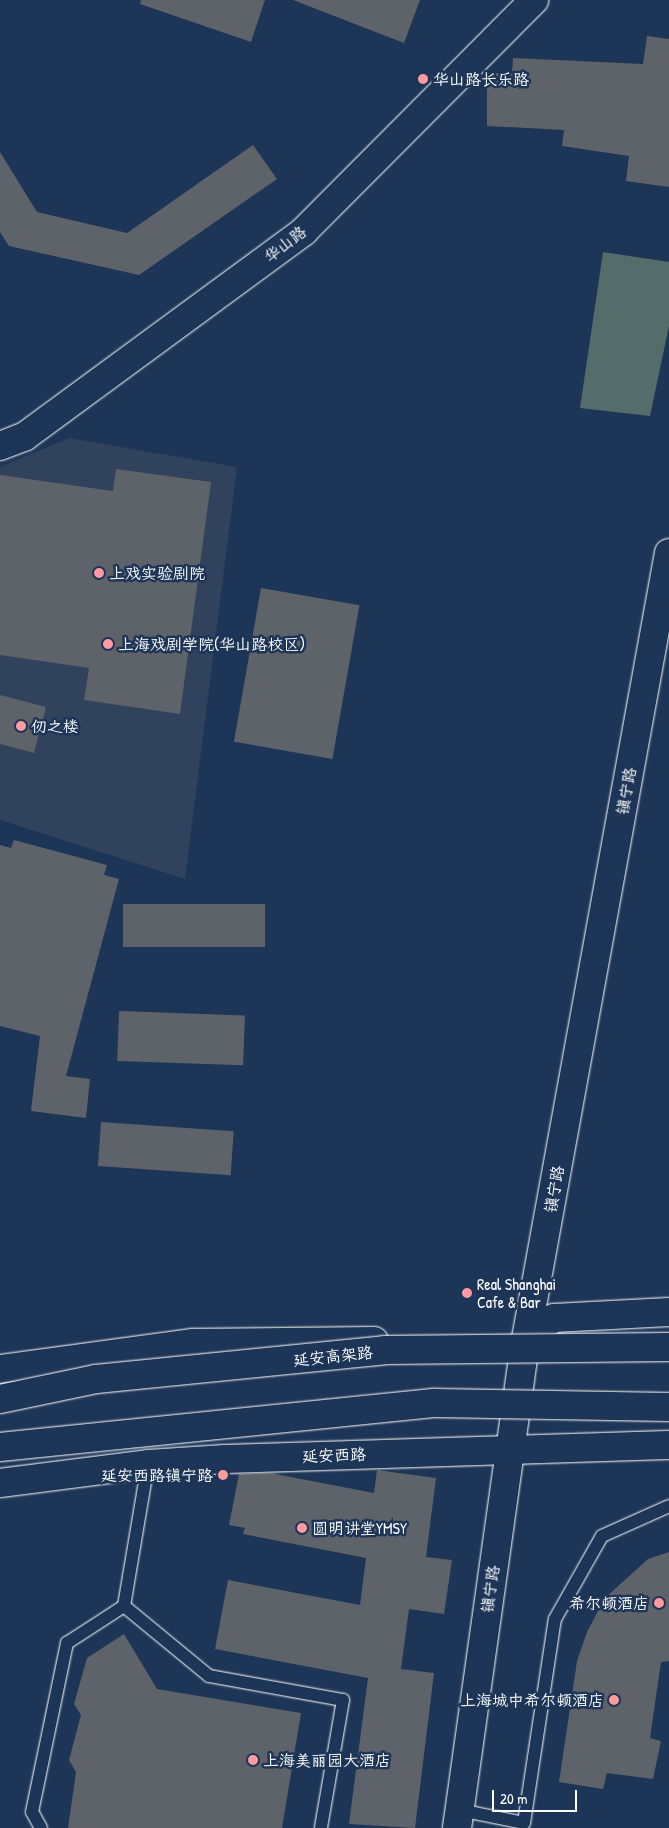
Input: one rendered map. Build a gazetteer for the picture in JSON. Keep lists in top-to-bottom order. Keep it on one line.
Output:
{"streets":{"main road":["华山路","镇宁路","延安高架路","延安西路"]},"crossings":[["镇宁路","延安西路"]],"places":["华山路长乐路","上戏实验剧院","上海戏剧学院(华山路校区)","仞之楼","Real Shanghai Cafe & Bar","延安西路镇宁路","圆明讲堂YMSY","希尔顿酒店","上海城中希尔顿酒店","上海美丽园大酒店"],"scale_bar":"20 m"}
